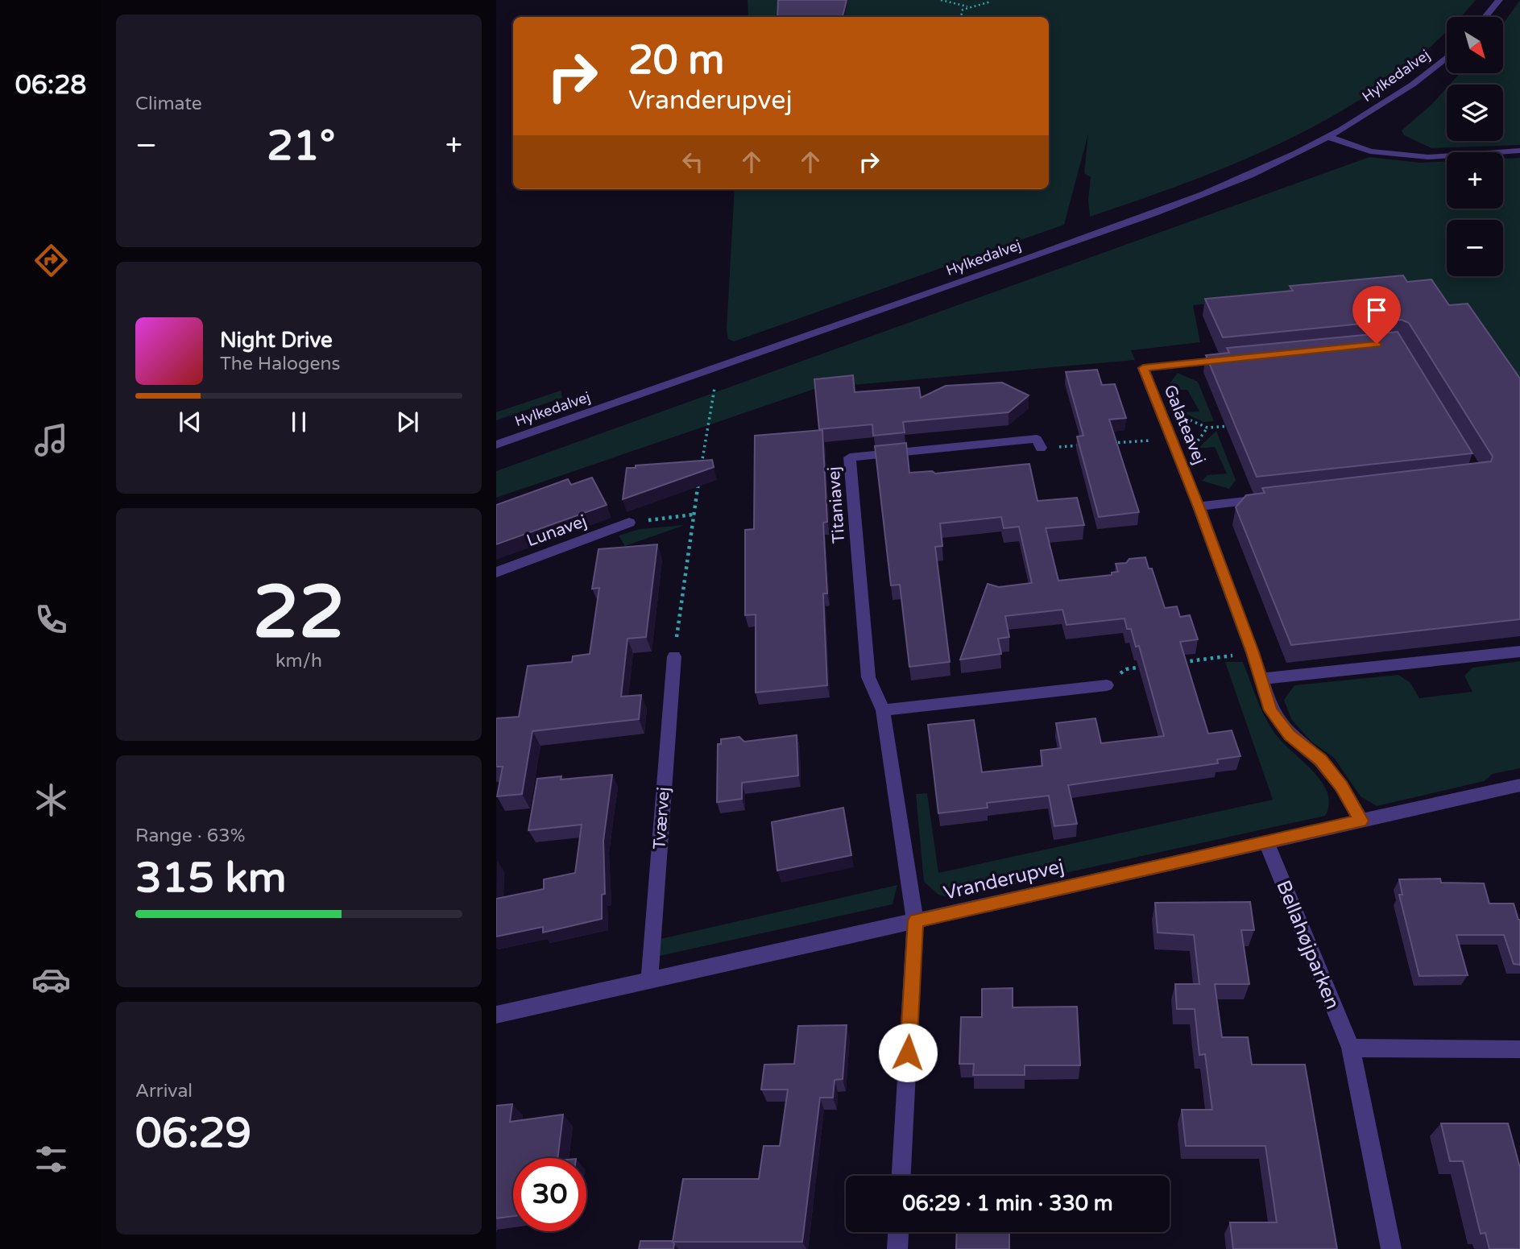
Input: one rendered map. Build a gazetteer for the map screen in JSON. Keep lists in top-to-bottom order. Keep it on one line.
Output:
{"streets":{"street":["Hylkedalvej","Galateavej","Titaniavej","Lunavej","Tværvej","Vranderupvej","Bellahøjparken"]},"crossings":[["Galateavej","Vranderupvej"],["Titaniavej","Vranderupvej"],["Tværvej","Vranderupvej"],["Vranderupvej","Bellahøjparken"]],"north":"bottom right","page":{"tabs":"06:28","tile":["Climate",["22","km/h"],["Range · 63%","315 km"],["Arrival","06:29"]],"map_buttons":["+","−"],"turn":["20 m","Vranderupvej"],"heat":["−","21°","+"],"song":["Night Drive","The Halogens"],"limit":"30","trip":"06:29 · 1 min · 330 m"}}
